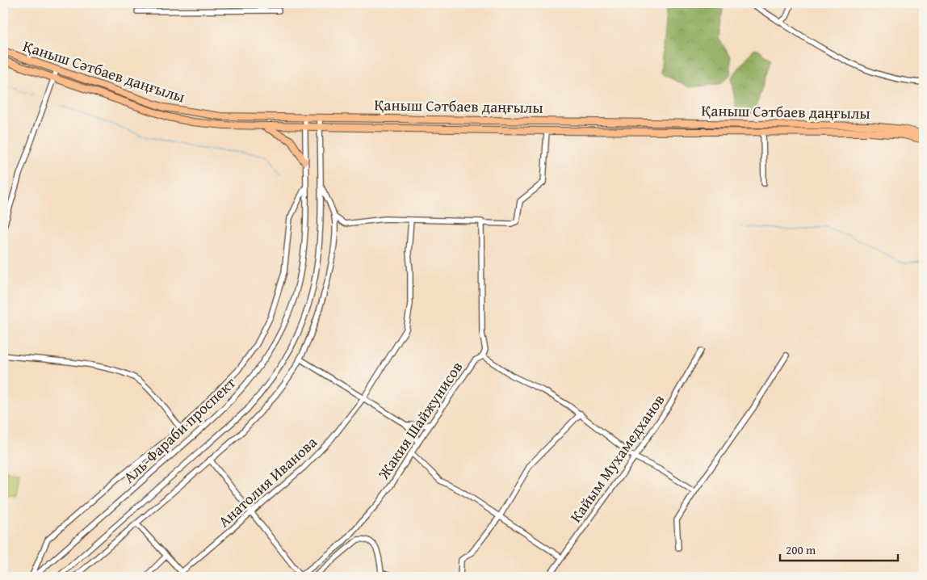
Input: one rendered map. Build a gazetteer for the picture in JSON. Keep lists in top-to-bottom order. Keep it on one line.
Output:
{"streets":{"main road":["Қаныш Сәтбаев даңғылы"],"street":["Жакия Шайжунисов","Аль-Фараби проспект","Кайым Мухамедханов","Анатолия Иванова"]},"crossings":[["Қаныш Сәтбаев даңғылы","Аль-Фараби проспект"]],"scale_bar":"200 m"}
